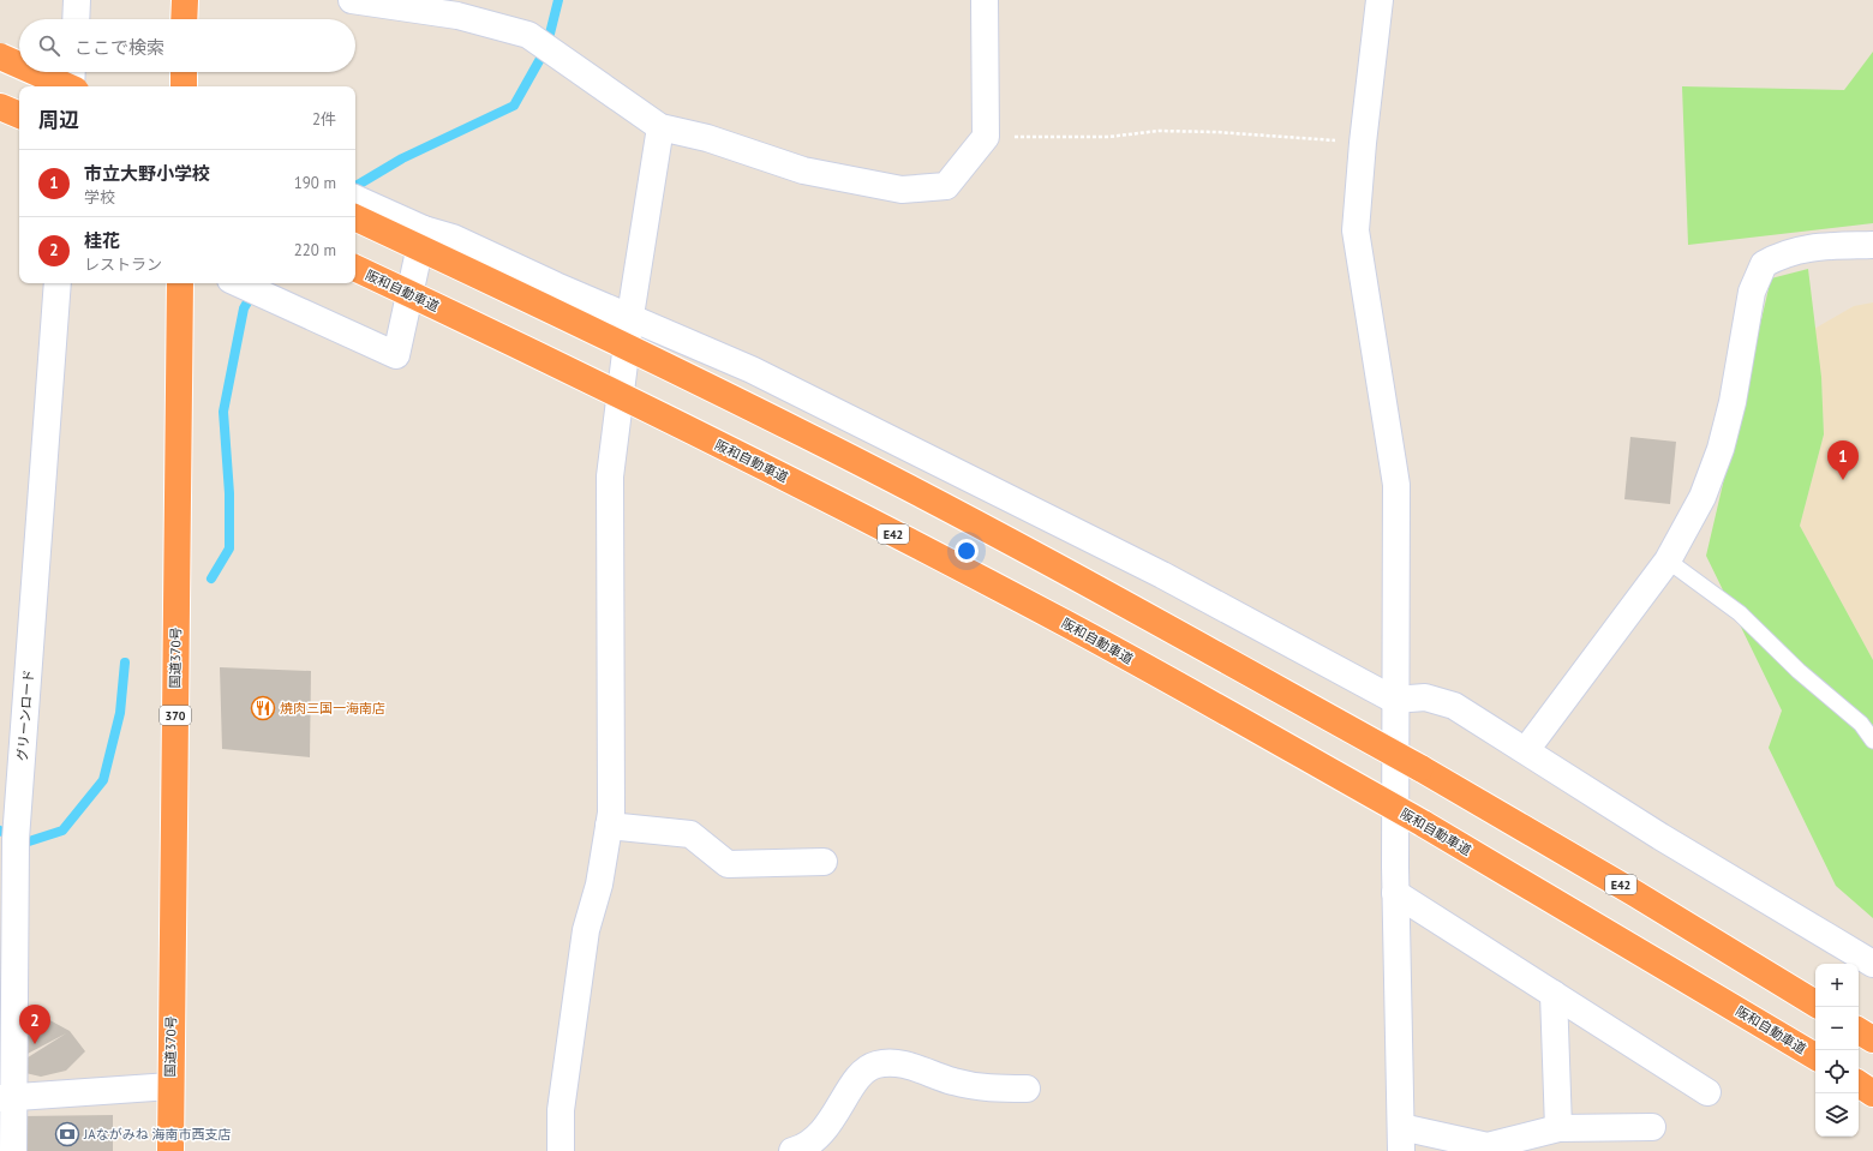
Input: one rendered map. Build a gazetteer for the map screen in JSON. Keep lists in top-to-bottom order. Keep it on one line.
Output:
{"streets":{"highway":["阪和自動車道","E42","国道370号","370"],"street":["グリーンロード"]},"places":{"restaurant":["焼肉三国一海南店"],"bank":["JAながみね 海南市西支店"]},"page":{"search":"ここで検索","heading":["周辺","2件"],"list":[{"mark":"1","name":"市立大野小学校","note":"学校","value":"190 m"},{"mark":"2","name":"桂花","note":"レストラン","value":"220 m"}],"pins":["1","2"],"map_buttons":["+","−"]}}
